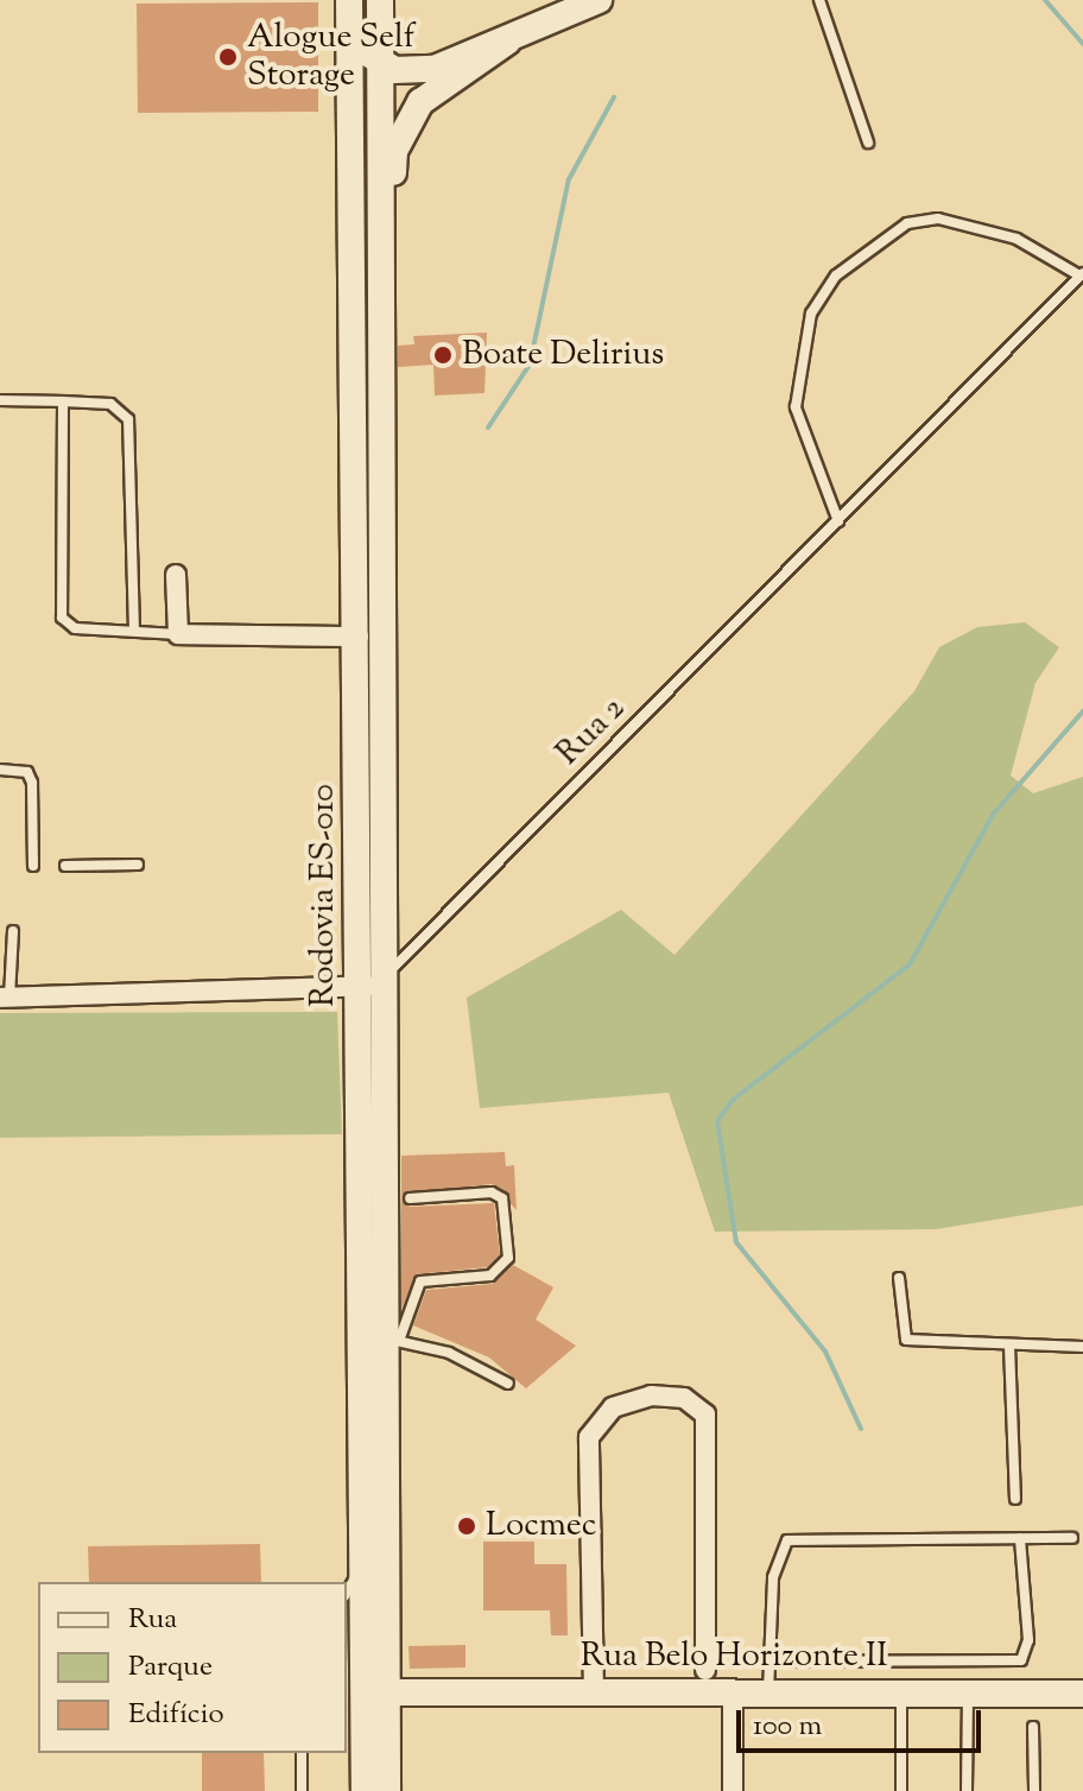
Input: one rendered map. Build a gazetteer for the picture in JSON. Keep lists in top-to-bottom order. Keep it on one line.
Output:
{"streets":{"main road":["Rodovia ES-010","Rua Belo Horizonte II"],"lane":["Rua 2"]},"crossings":[["Rua 2","Rodovia ES-010"],["Rodovia ES-010","Rua Belo Horizonte II"]],"places":["Alogue Self Storage","Boate Delirius","Locmec"],"legend":["Rua","Parque","Edifício"],"scale_bar":"100 m"}
